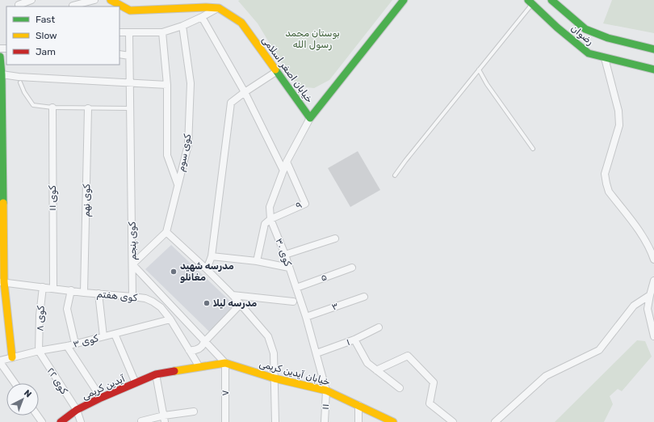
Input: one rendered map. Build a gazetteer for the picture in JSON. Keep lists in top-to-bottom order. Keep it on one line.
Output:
{"streets":{"street":["رضوان","خیابان اصغر اسلامی","کوی سوم","کوی ۱۱","کوی نهم","۹","کوی پنجم","کوی ۳۰","۵","کوی هفتم","۳","کوی ۸","کوی ۳","۱","خیابان آیدین کریمی","کوی ۲۲","آیدین کریمی","۷","۱۱"]},"crossings":[["خیابان اصغر اسلامی","کوی ۳۰"],["کوی ۱۱","کوی هفتم"],["کوی نهم","کوی هفتم"],["۹","کوی ۳۰"],["کوی پنجم","خیابان آیدین کریمی"],["کوی پنجم","آیدین کریمی"],["کوی پنجم","۷"],["کوی ۳۰","۵"],["کوی ۳۰","۳"],["کوی ۳۰","۱"],["کوی ۳۰","خیابان آیدین کریمی"],["کوی ۳۰","۱۱"],["کوی هفتم","کوی ۸"],["کوی هفتم","کوی ۳"],["کوی هفتم","آیدین کریمی"],["کوی ۸","کوی ۳"],["کوی ۸","کوی ۲۲"],["کوی ۳","کوی ۲۲"],["خیابان آیدین کریمی","آیدین کریمی"],["خیابان آیدین کریمی","۷"],["خیابان آیدین کریمی","۱۱"],["کوی ۲۲","آیدین کریمی"],["آیدین کریمی","۷"]],"parks":["بوستان محمد رسول الله"],"places":["مدرسه شهید مغانلو","مدرسه لیلا"],"legend":["Fast","Slow","Jam"],"north":"top right"}
